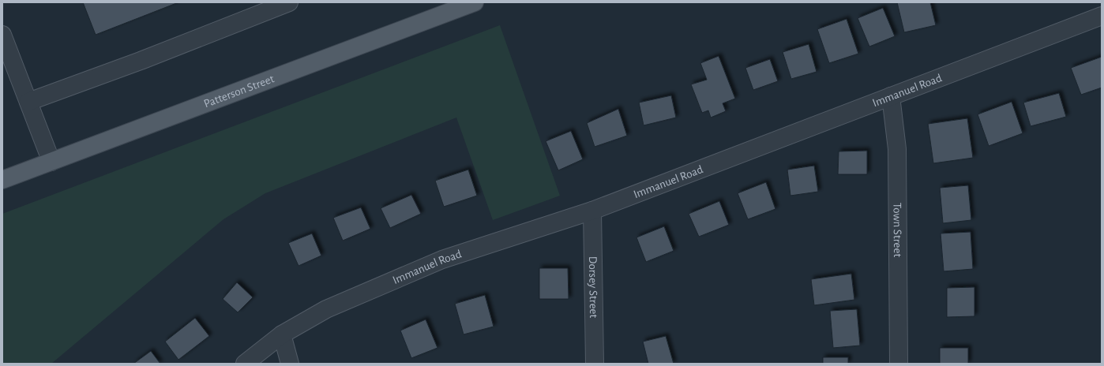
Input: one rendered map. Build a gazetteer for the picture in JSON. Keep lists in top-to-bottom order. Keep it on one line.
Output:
{"streets":{"main road":["Patterson Street"],"street":["Immanuel Road","Town Street","Dorsey Street"]},"crossings":[["Immanuel Road","Town Street"],["Immanuel Road","Dorsey Street"]]}
